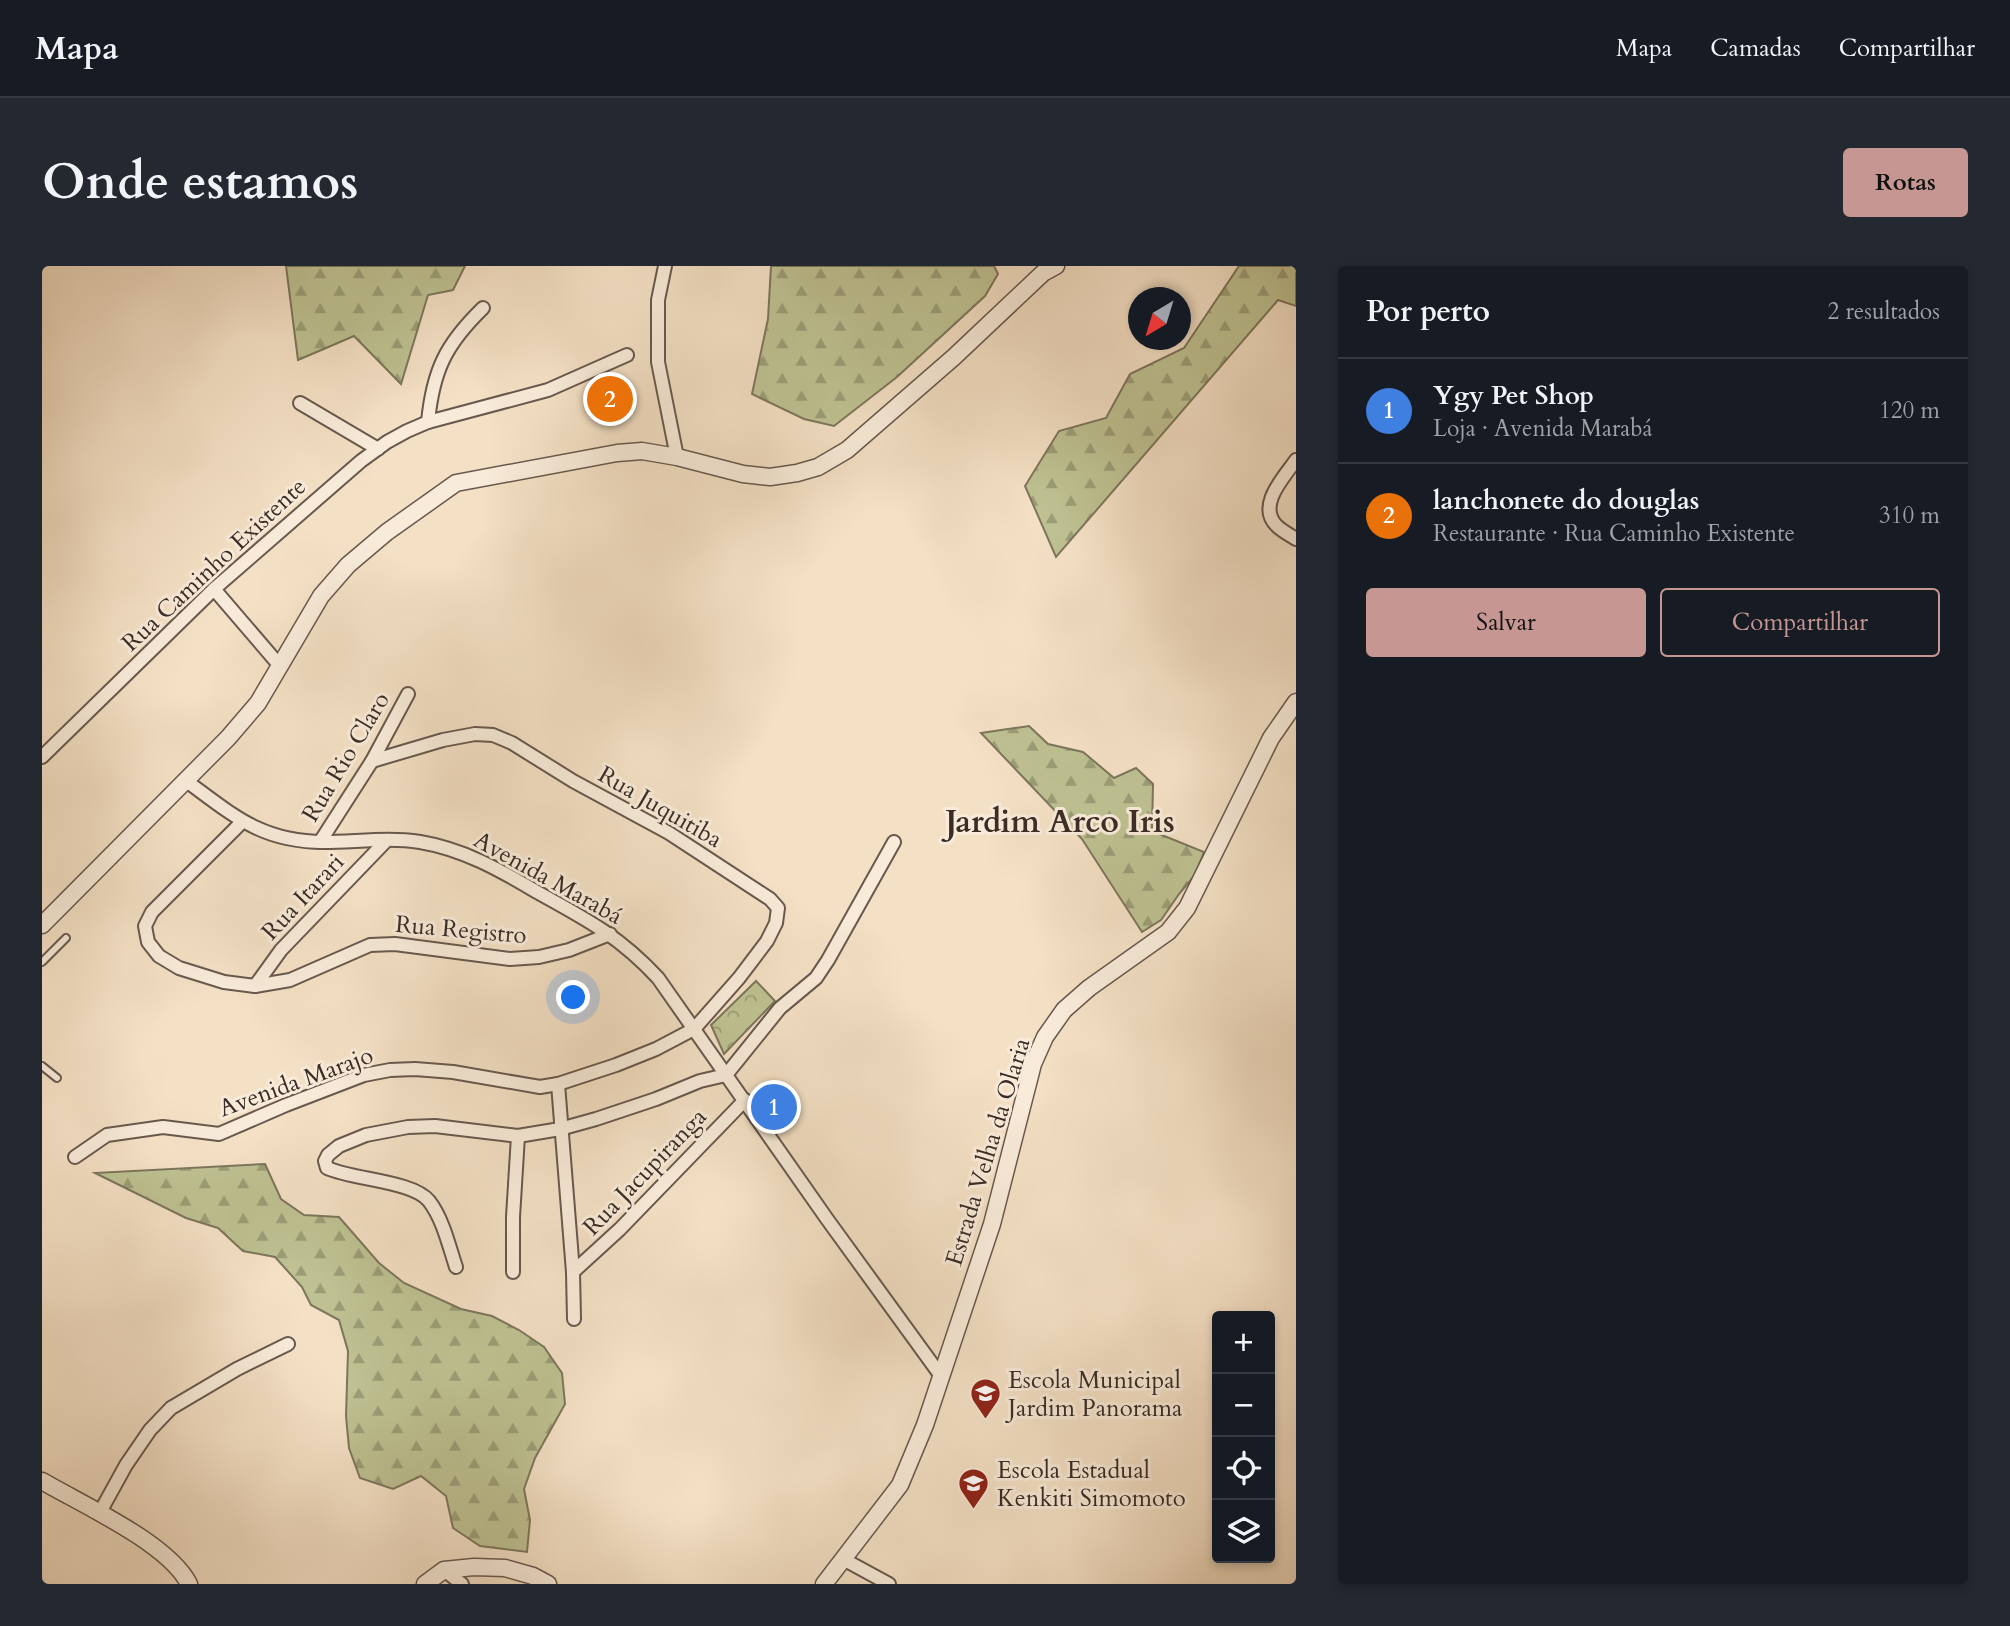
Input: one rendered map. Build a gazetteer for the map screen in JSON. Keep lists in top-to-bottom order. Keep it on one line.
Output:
{"streets":{"street":["Rua Caminho Existente","Rua Rio Claro","Rua Juquitiba","Avenida Marabá","Rua Itarari","Rua Registro","Avenida Marajo","Estrada Velha da Olaria","Rua Jacupiranga"]},"crossings":[["Rua Rio Claro","Rua Juquitiba"],["Rua Rio Claro","Avenida Marabá"],["Rua Juquitiba","Avenida Marabá"],["Rua Juquitiba","Avenida Marajo"],["Avenida Marabá","Rua Itarari"],["Avenida Marabá","Rua Registro"],["Avenida Marabá","Avenida Marajo"],["Avenida Marabá","Estrada Velha da Olaria"],["Avenida Marabá","Rua Jacupiranga"],["Rua Itarari","Rua Registro"]],"districts":["Jardim Arco Iris"],"places":{"school or university":["Escola Municipal Jardim Panorama","Escola Estadual Kenkiti Simomoto"]},"north":"bottom left","page":{"header":"Mapa","nav":["Mapa","Camadas","Compartilhar"],"buttons":["Rotas",["Salvar","Compartilhar"]],"title":"Onde estamos","heading":["Por perto","2 resultados"],"list":[{"mark":"1","name":"Ygy Pet Shop","note":"Loja · Avenida Marabá","value":"120 m"},{"mark":"2","name":"lanchonete do douglas","note":"Restaurante · Rua Caminho Existente","value":"310 m"}],"pins":["2","1"],"map_buttons":["+","−"]}}
